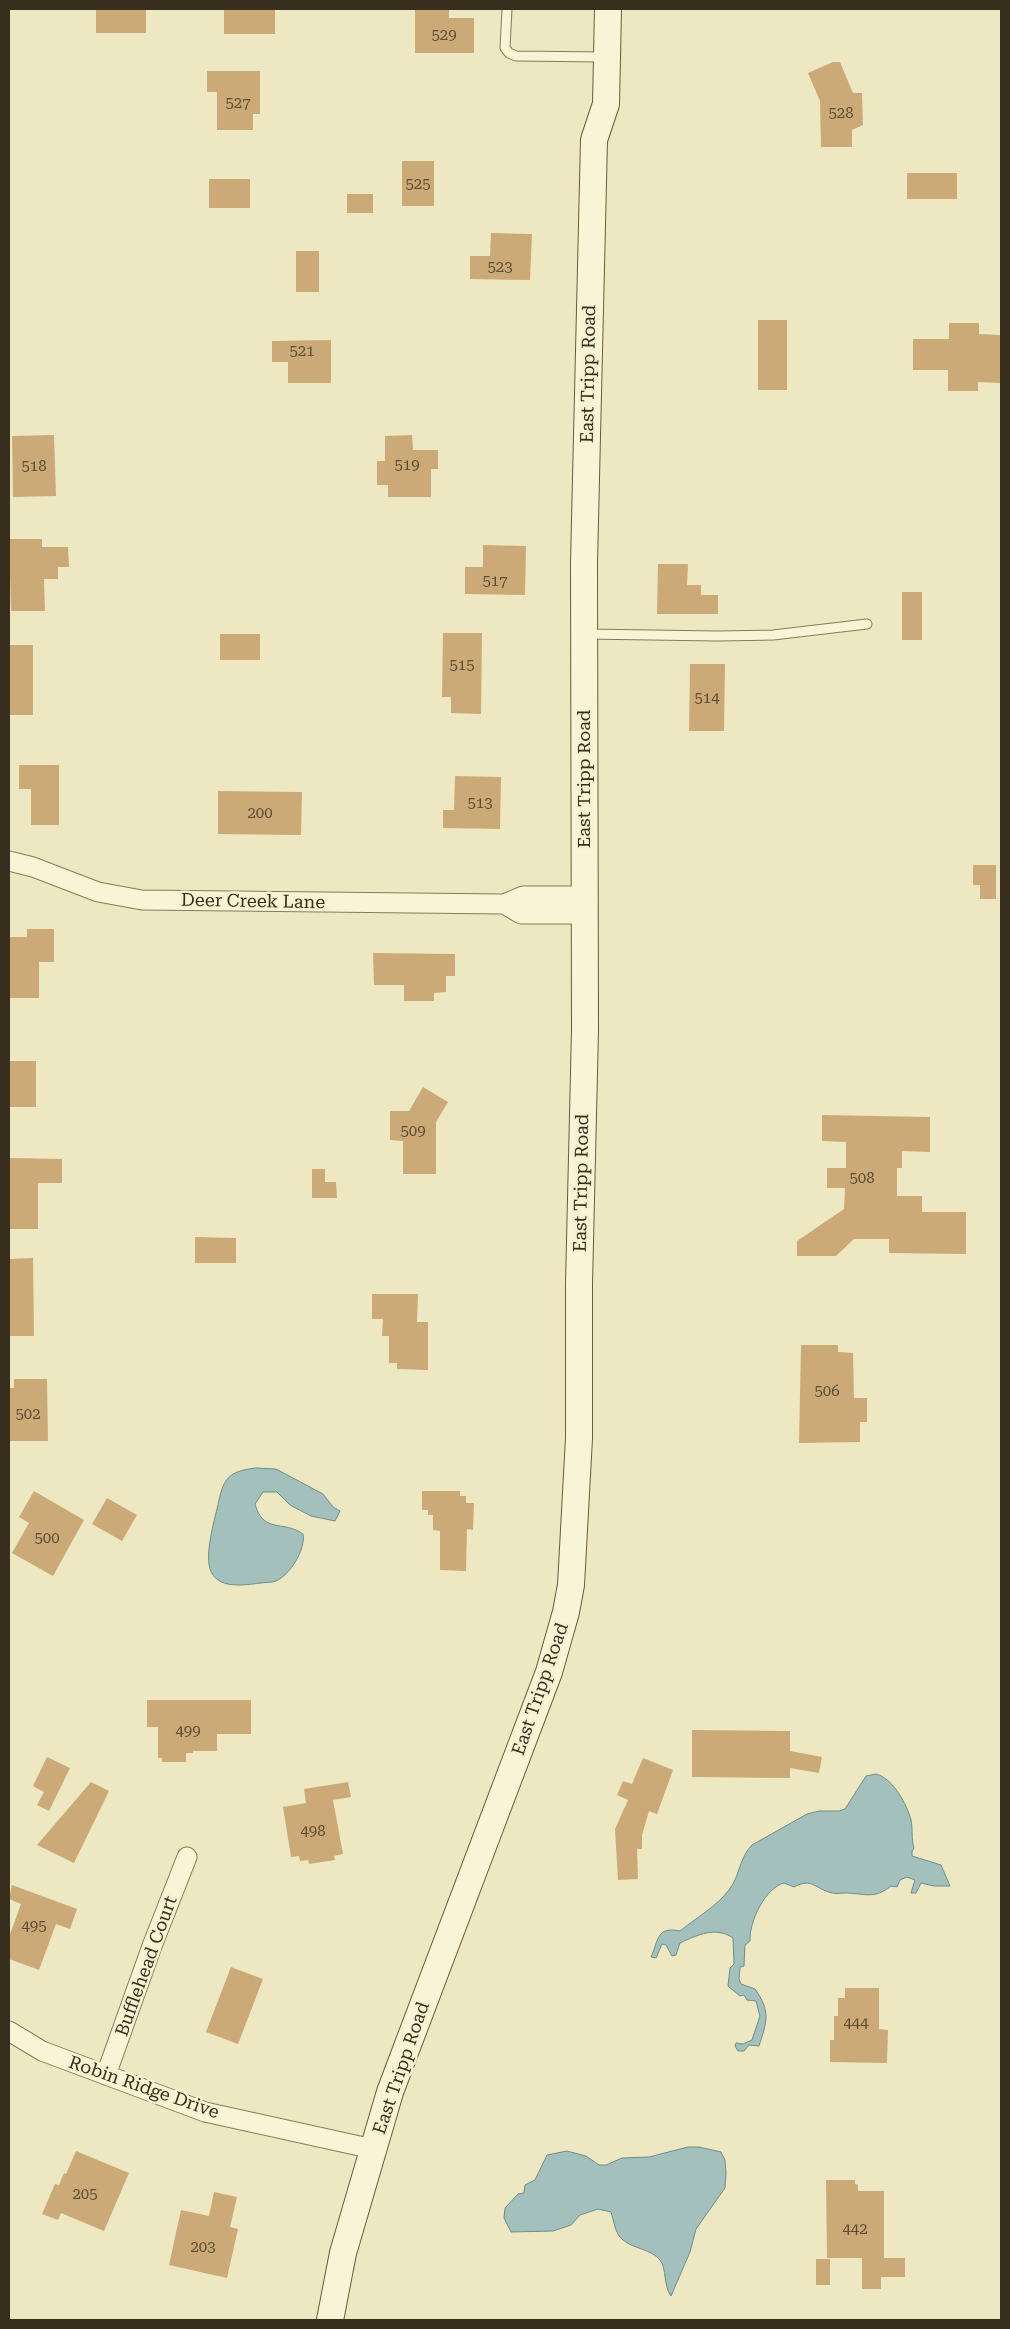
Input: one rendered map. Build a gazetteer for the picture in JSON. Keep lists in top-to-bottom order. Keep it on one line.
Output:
{"streets":{"street":["East Tripp Road","Deer Creek Lane","Bufflehead Court","Robin Ridge Drive"]},"crossings":[["East Tripp Road","Deer Creek Lane"],["East Tripp Road","Robin Ridge Drive"],["Bufflehead Court","Robin Ridge Drive"]],"house_numbers":["529","527","528","525","523","521","519","518","517","515","514","513","200","509","508","506","502","500","499","498","495","444","205","442","203"]}
